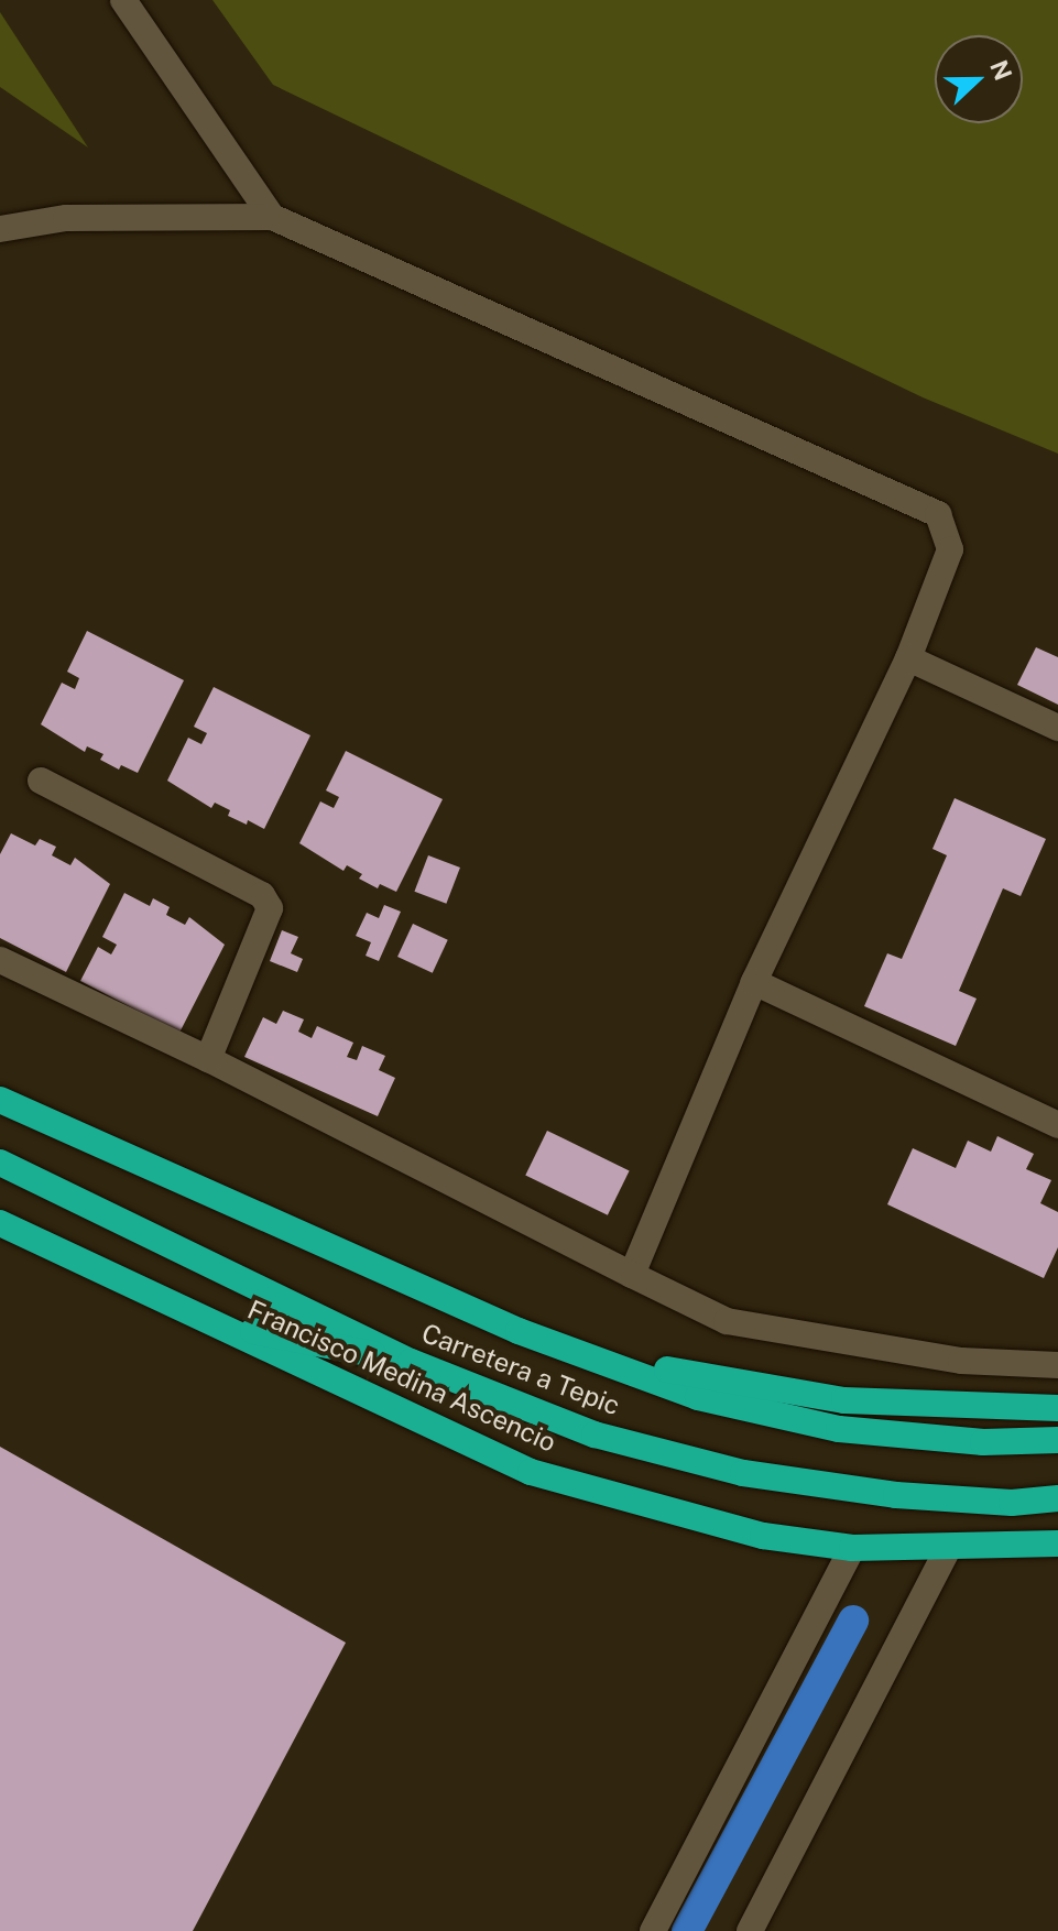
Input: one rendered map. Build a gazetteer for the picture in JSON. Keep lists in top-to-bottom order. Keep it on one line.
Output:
{"streets":{"highway":["Carretera a Tepic","Francisco Medina Ascencio"]},"north":"right"}
